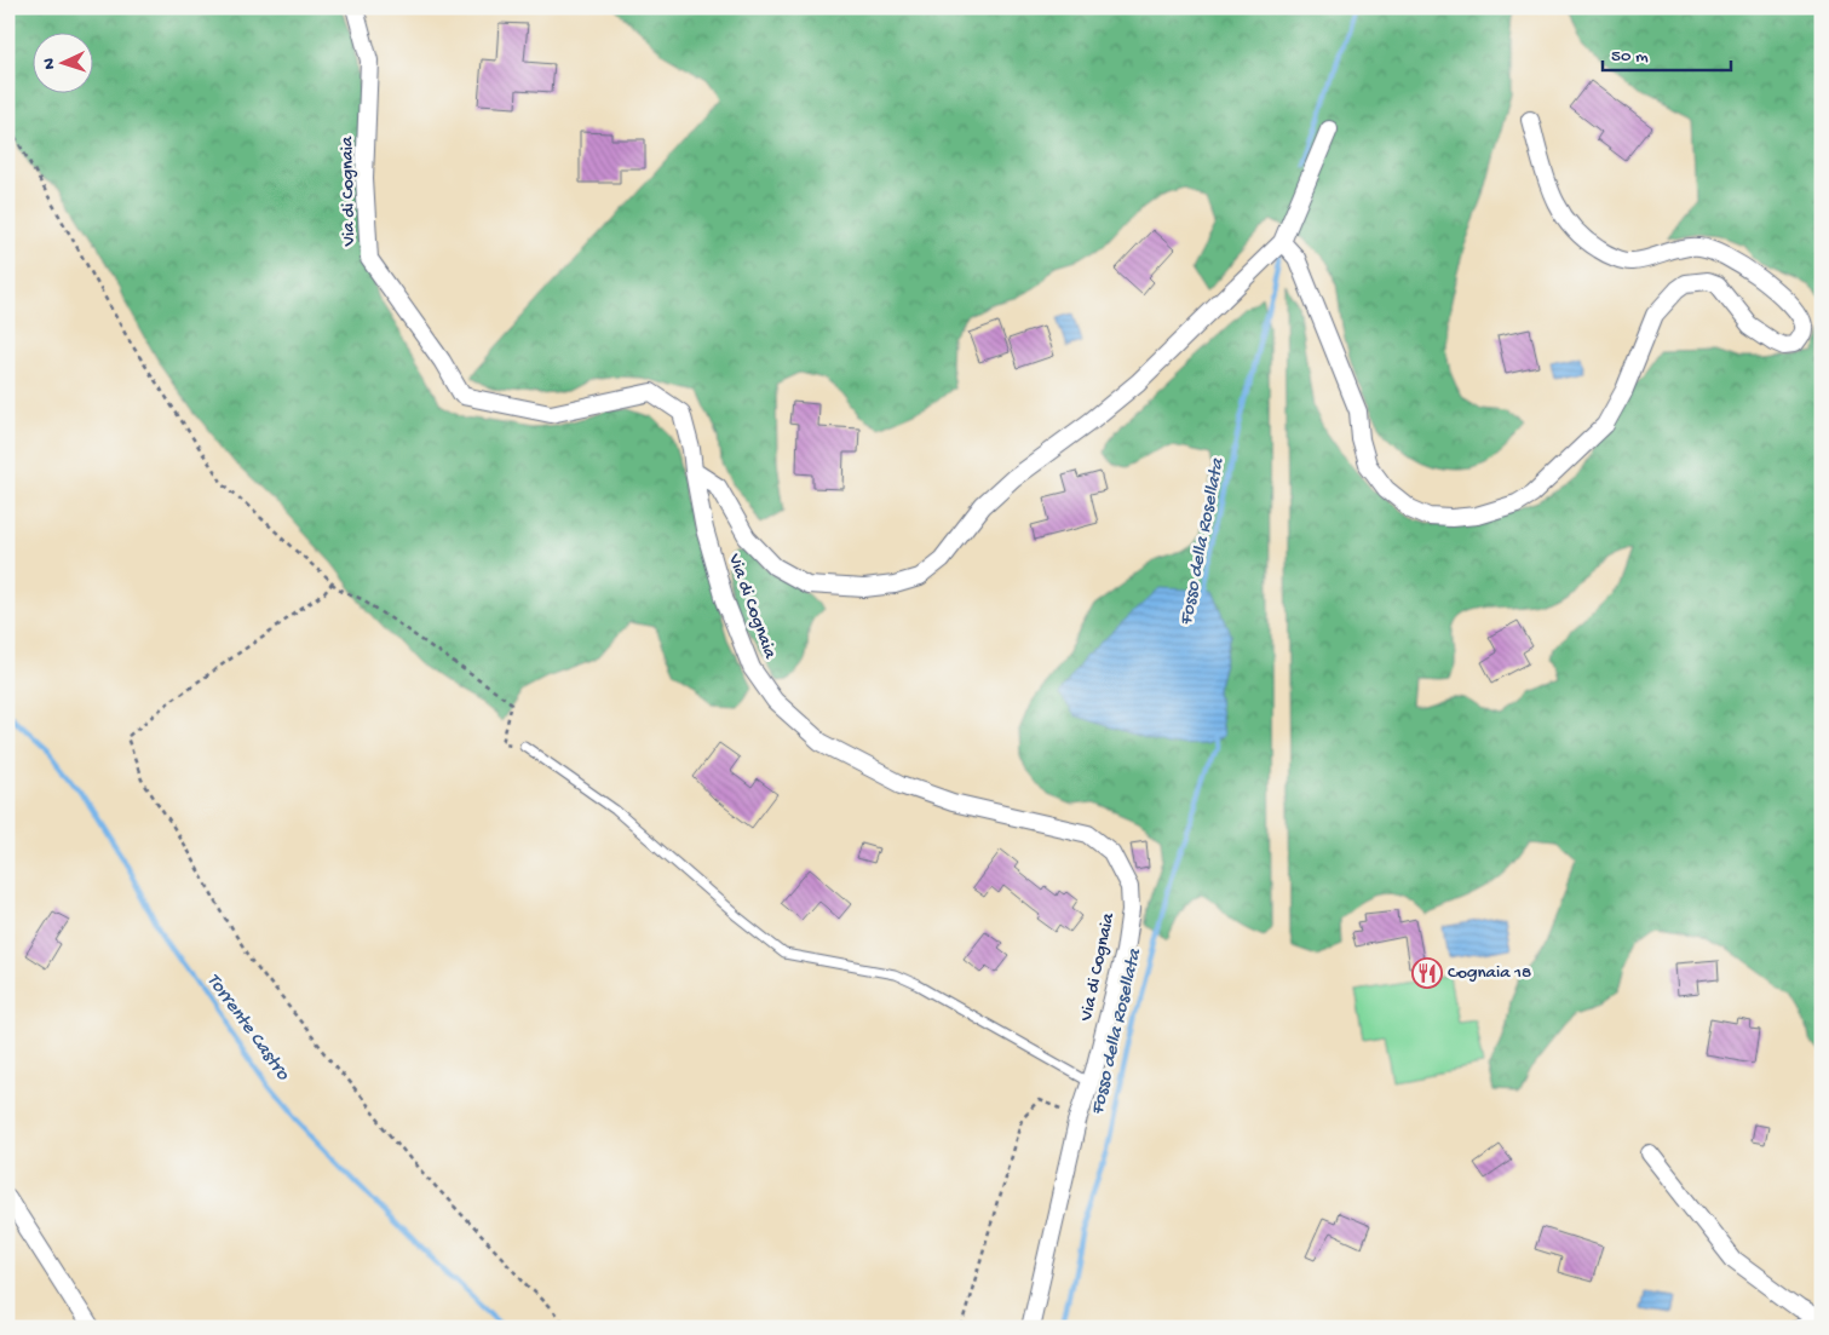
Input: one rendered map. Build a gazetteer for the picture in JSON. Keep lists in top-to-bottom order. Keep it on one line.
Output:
{"streets":{"street":["Via di Cognaia"]},"water":["Fosso della Rosellata","Torrente Castro"],"places":{"restaurant":["Cognaia 18"]},"scale_bar":"50 m","north":"left"}
